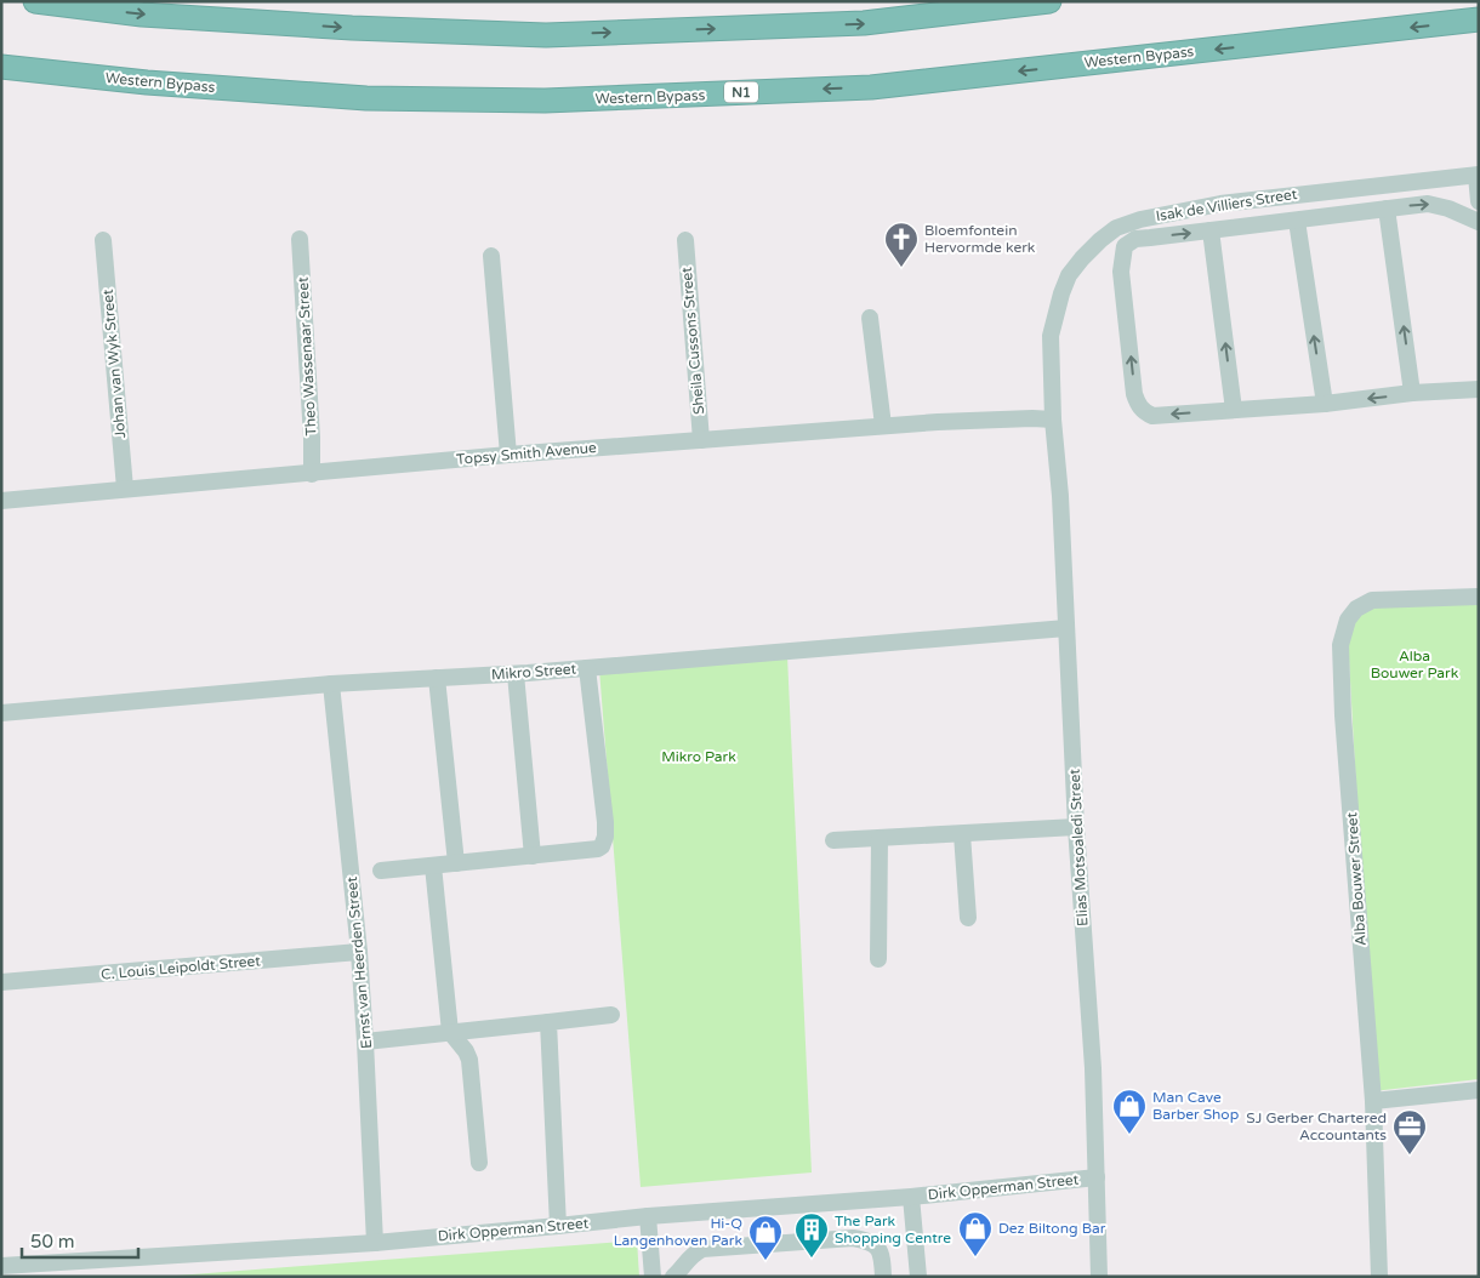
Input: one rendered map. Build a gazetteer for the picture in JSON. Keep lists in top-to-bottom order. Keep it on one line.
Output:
{"streets":{"highway":["Western Bypass","N1"],"street":["Isak de Villiers Street","Sheila Cussons Street","Theo Wassenaar Street","Johan van Wyk Street","Topsy Smith Avenue","Mikro Street","Elias Motsoaledi Street","Alba Bouwer Street","Ernst van Heerden Street","C. Louis Leipoldt Street","Dirk Opperman Street"]},"crossings":[["Isak de Villiers Street","Topsy Smith Avenue"],["Isak de Villiers Street","Elias Motsoaledi Street"],["Sheila Cussons Street","Topsy Smith Avenue"],["Theo Wassenaar Street","Topsy Smith Avenue"],["Johan van Wyk Street","Topsy Smith Avenue"],["Topsy Smith Avenue","Elias Motsoaledi Street"],["Mikro Street","Elias Motsoaledi Street"],["Mikro Street","Ernst van Heerden Street"],["Elias Motsoaledi Street","Dirk Opperman Street"],["Ernst van Heerden Street","C. Louis Leipoldt Street"],["Ernst van Heerden Street","Dirk Opperman Street"]],"parks":["Alba Bouwer Park","Mikro Park"],"places":{"church":["Bloemfontein Hervormde kerk"],"shop":["Man Cave Barber Shop","Dez Biltong Bar","Hi-Q Langenhoven Park"],"office":["SJ Gerber Chartered Accountants"],"building":["The Park Shopping Centre"]},"scale_bar":"50 m"}
